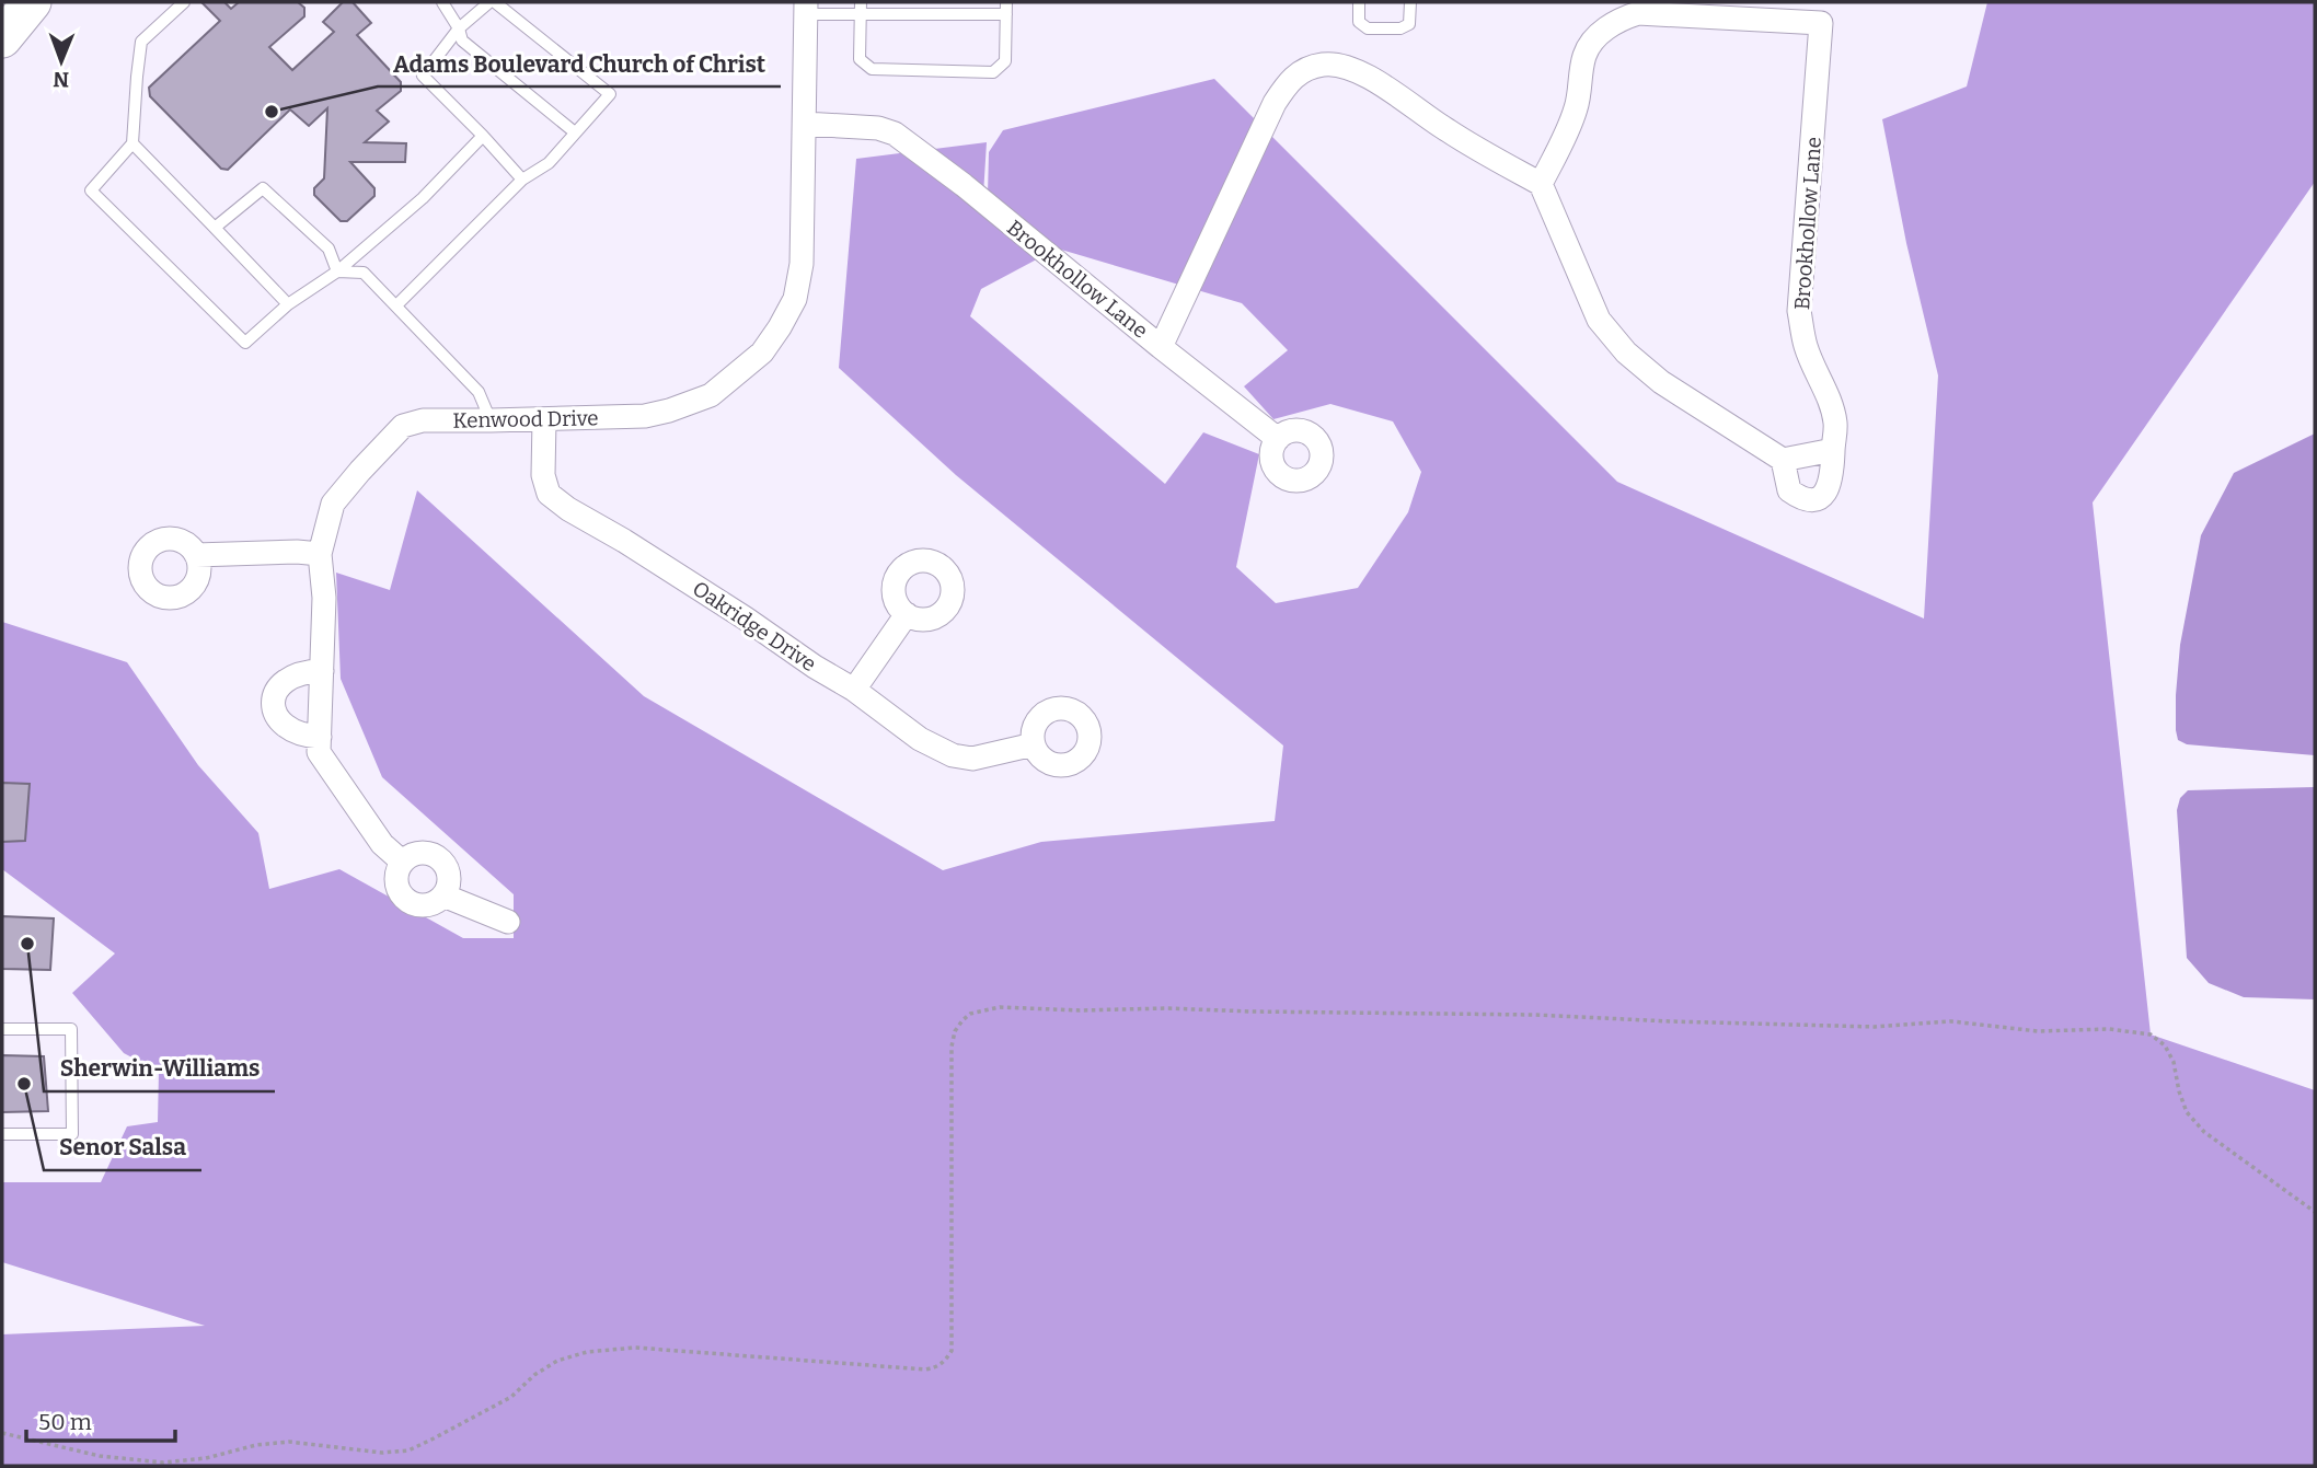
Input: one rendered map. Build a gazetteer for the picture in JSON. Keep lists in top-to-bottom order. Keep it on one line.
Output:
{"streets":{"street":["Brookhollow Lane","Kenwood Drive","Oakridge Drive"]},"crossings":[["Brookhollow Lane","Kenwood Drive"],["Kenwood Drive","Oakridge Drive"]],"places":["Adams Boulevard Church of Christ","Sherwin-Williams","Senor Salsa"],"scale_bar":"50 m","north":"bottom"}
